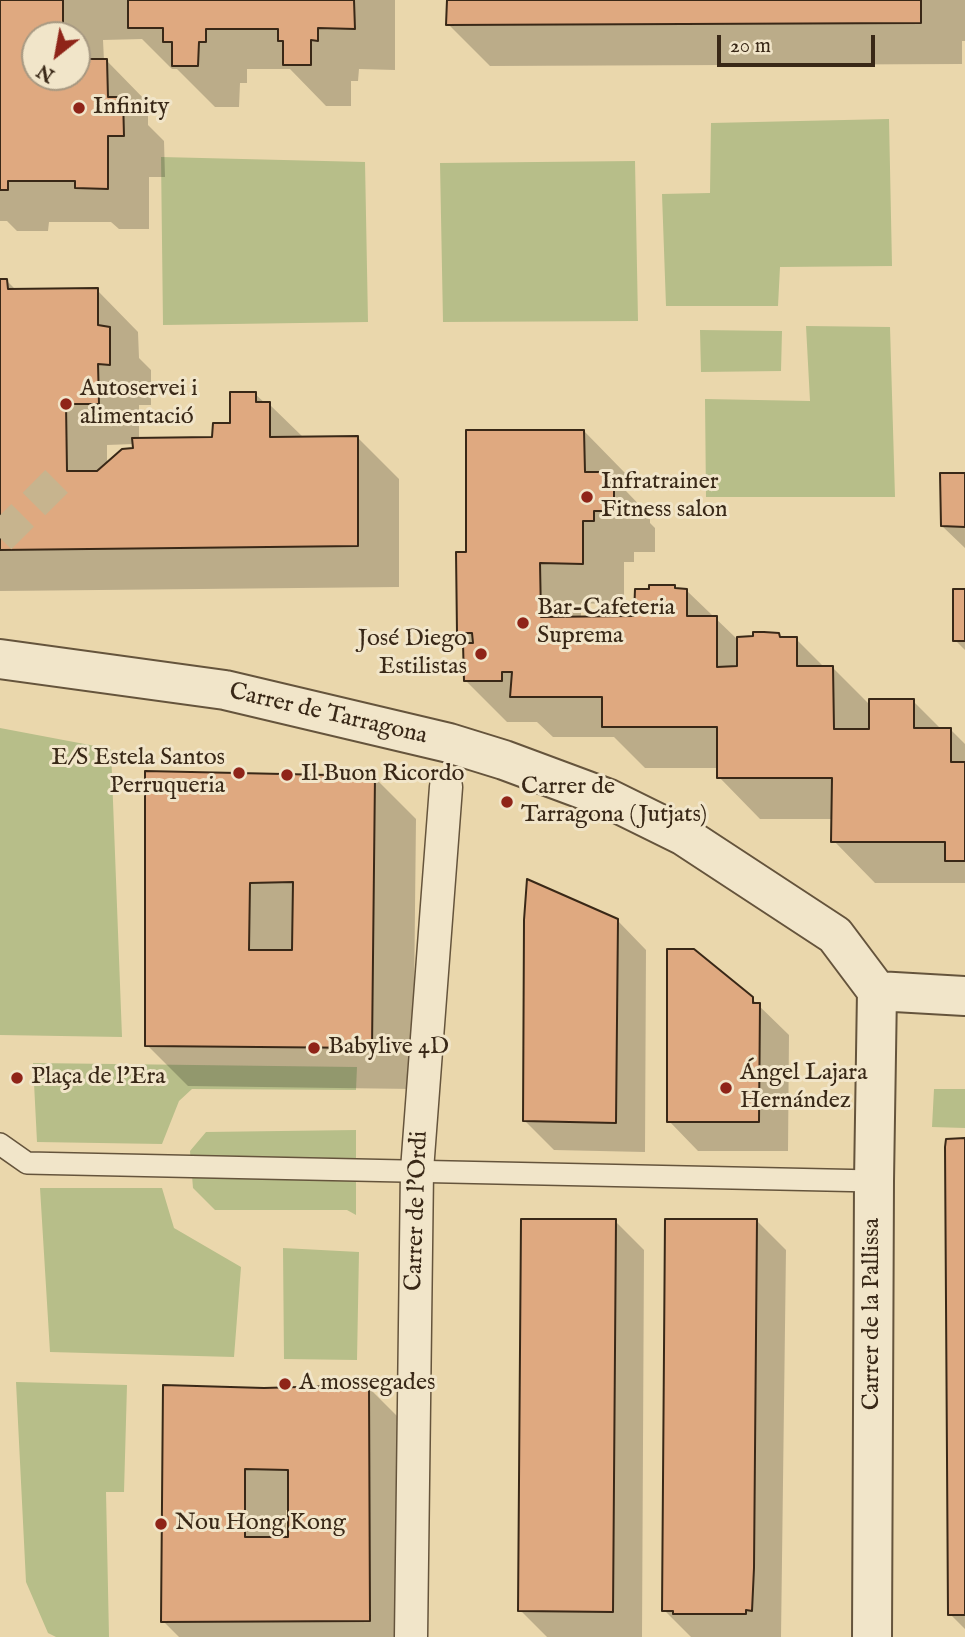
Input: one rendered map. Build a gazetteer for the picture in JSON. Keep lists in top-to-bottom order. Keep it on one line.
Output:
{"streets":{"street":["Carrer de Tarragona","Carrer de l'Ordi","Carrer de la Pallissa"]},"crossings":[["Carrer de Tarragona","Carrer de la Pallissa"]],"places":["Infinity","Autoservei i alimentació","Infratrainer Fitness salon","Bar-Cafeteria Suprema","José Diego Estilistas","E/S Estela Santos Perruqueria","Il Buon Ricordo","Carrer de Tarragona (Jutjats)","Babylive 4D","Plaça de l'Era","Ángel Lajara Hernández","A mossegades","Nou Hong Kong"],"scale_bar":"20 m","north":"bottom left"}
